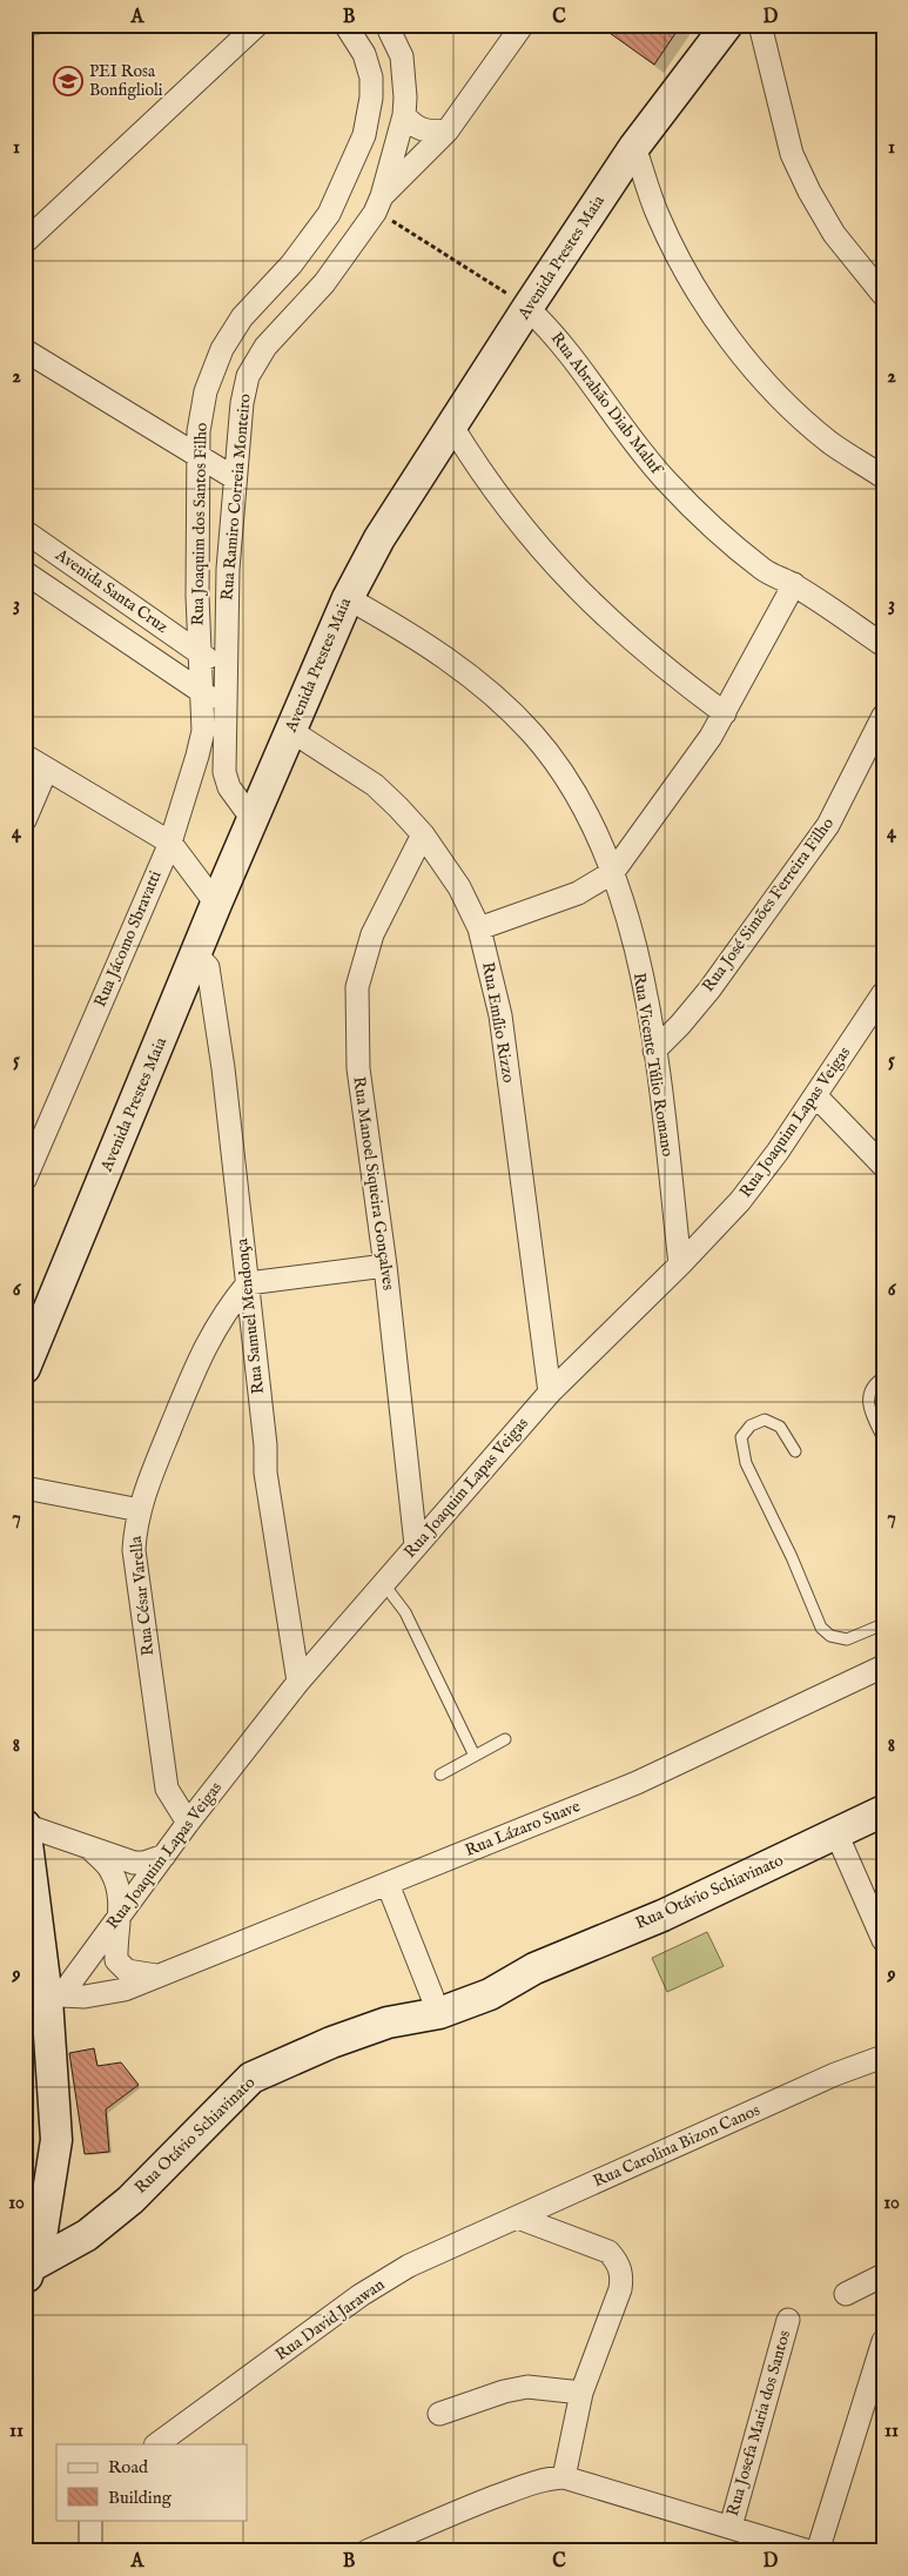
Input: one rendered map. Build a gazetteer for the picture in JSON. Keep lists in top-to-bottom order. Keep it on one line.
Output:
{"streets":{"main road":["Avenida Prestes Maia","Rua Otávio Schiavinato"],"street":["Rua Abrahão Diab Maluf","Rua Ramiro Correia Monteiro","Rua Joaquim dos Santos Filho","Avenida Santa Cruz","Rua José Simões Ferreira Filho","Rua Jácomo Sbravatti","Rua Emílio Rizzo","Rua Vicente Túlio Romano","Rua Joaquim Lapas Veigas","Rua Manoel Siqueira Gonçalves","Rua Samuel Mendonça","Rua César Varella","Rua Lázaro Suave","Rua Carolina Bizon Canos","Rua David Jarawan","Rua Josefa Maria dos Santos"]},"crossings":[["Avenida Prestes Maia","Rua Abrahão Diab Maluf"],["Avenida Prestes Maia","Rua Ramiro Correia Monteiro"],["Avenida Prestes Maia","Rua Emílio Rizzo"],["Avenida Prestes Maia","Rua Vicente Túlio Romano"],["Avenida Prestes Maia","Rua Samuel Mendonça"],["Rua Ramiro Correia Monteiro","Avenida Santa Cruz"],["Rua Joaquim dos Santos Filho","Avenida Santa Cruz"],["Rua Joaquim dos Santos Filho","Rua Jácomo Sbravatti"],["Avenida Santa Cruz","Rua Jácomo Sbravatti"],["Rua José Simões Ferreira Filho","Rua Vicente Túlio Romano"],["Rua Emílio Rizzo","Rua Joaquim Lapas Veigas"],["Rua Emílio Rizzo","Rua Manoel Siqueira Gonçalves"],["Rua Vicente Túlio Romano","Rua Joaquim Lapas Veigas"],["Rua Joaquim Lapas Veigas","Rua Manoel Siqueira Gonçalves"],["Rua Joaquim Lapas Veigas","Rua Samuel Mendonça"],["Rua Joaquim Lapas Veigas","Rua César Varella"],["Rua Joaquim Lapas Veigas","Rua Lázaro Suave"],["Rua Samuel Mendonça","Rua César Varella"],["Rua Carolina Bizon Canos","Rua David Jarawan"]],"places":{"school or university":["PEI Rosa Bonfiglioli"]},"legend":["Road","Building"],"grid":{"columns":["A","B","C","D"],"rows":["1","2","3","4","5","6","7","8","9","10","11"]}}
